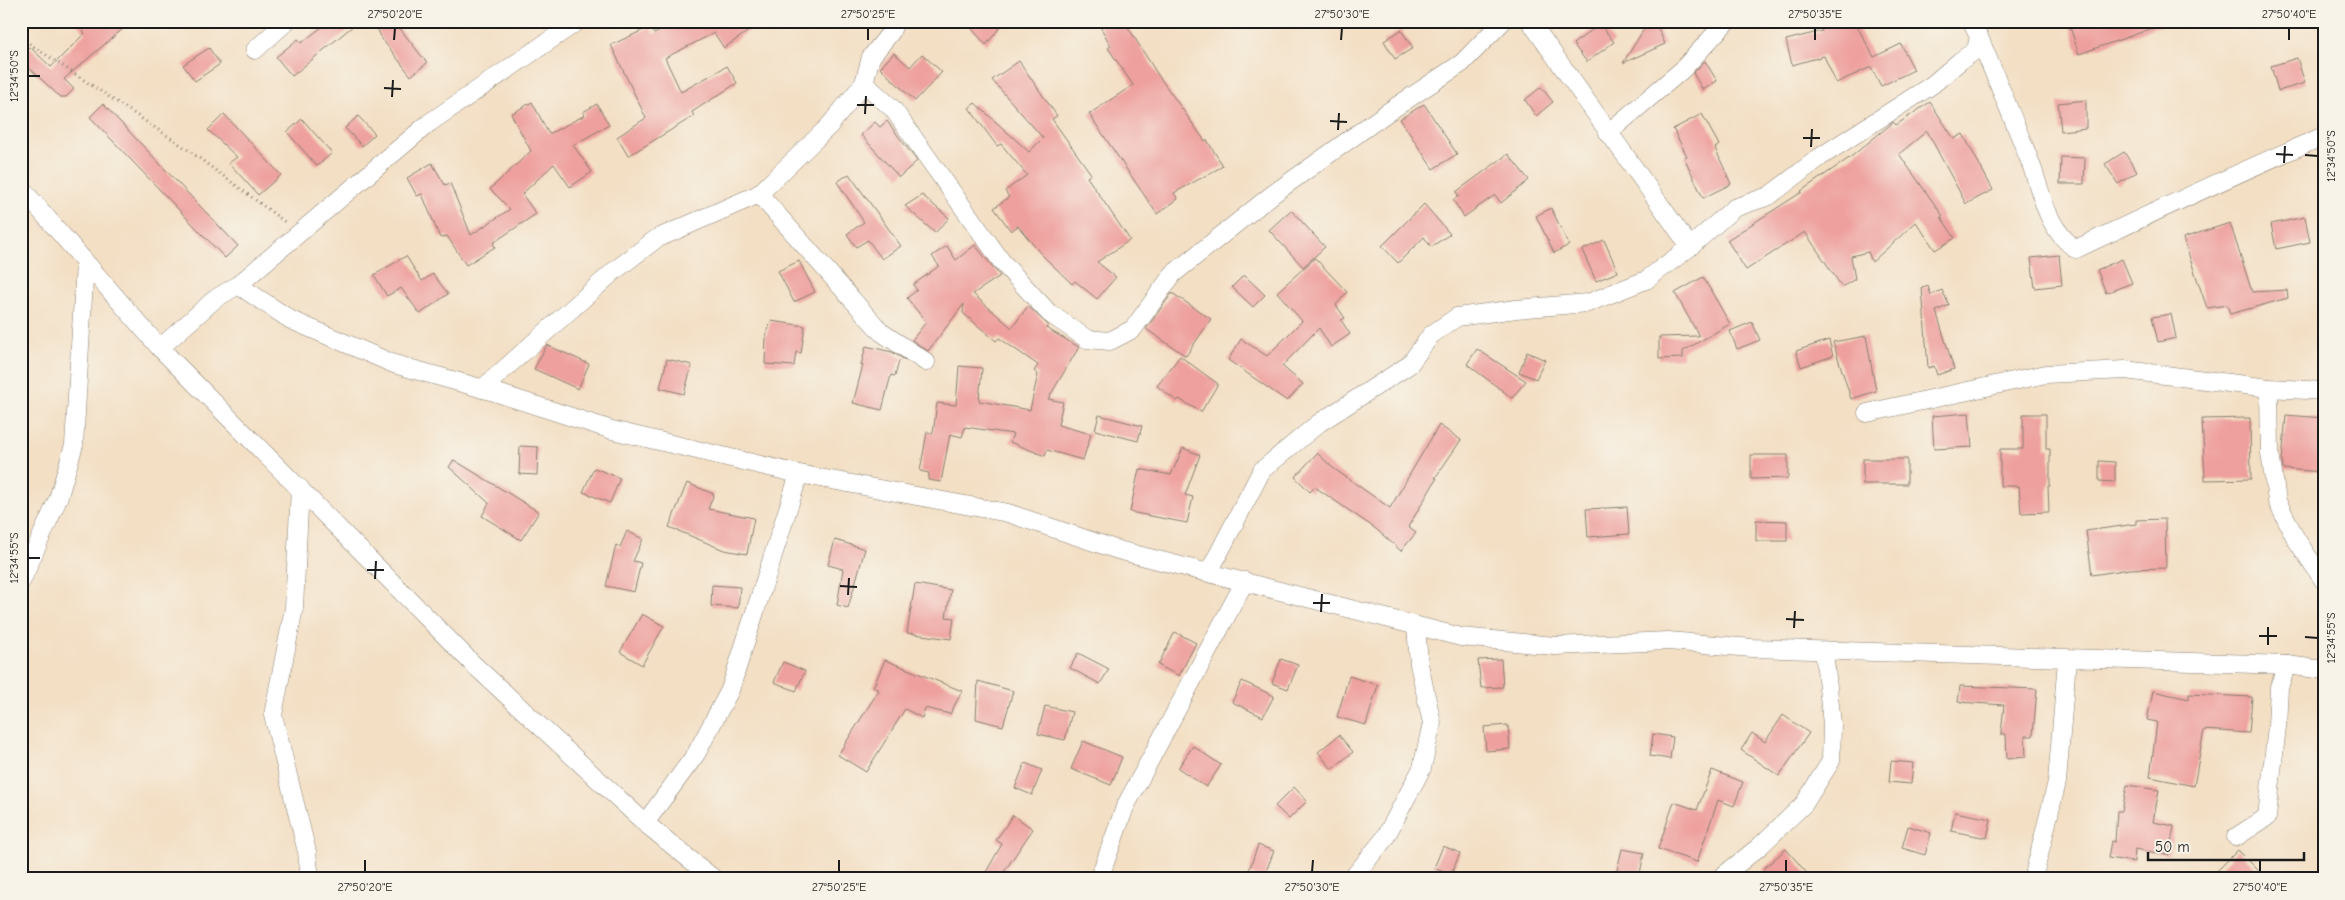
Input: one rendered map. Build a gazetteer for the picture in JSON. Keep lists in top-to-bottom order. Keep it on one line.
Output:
{"scale_bar":"50 m","coordinates":["27°50'20\"E","27°50'25\"E","27°50'30\"E","27°50'35\"E","27°50'40\"E","12°34'50\"S","12°34'55\"S"]}
